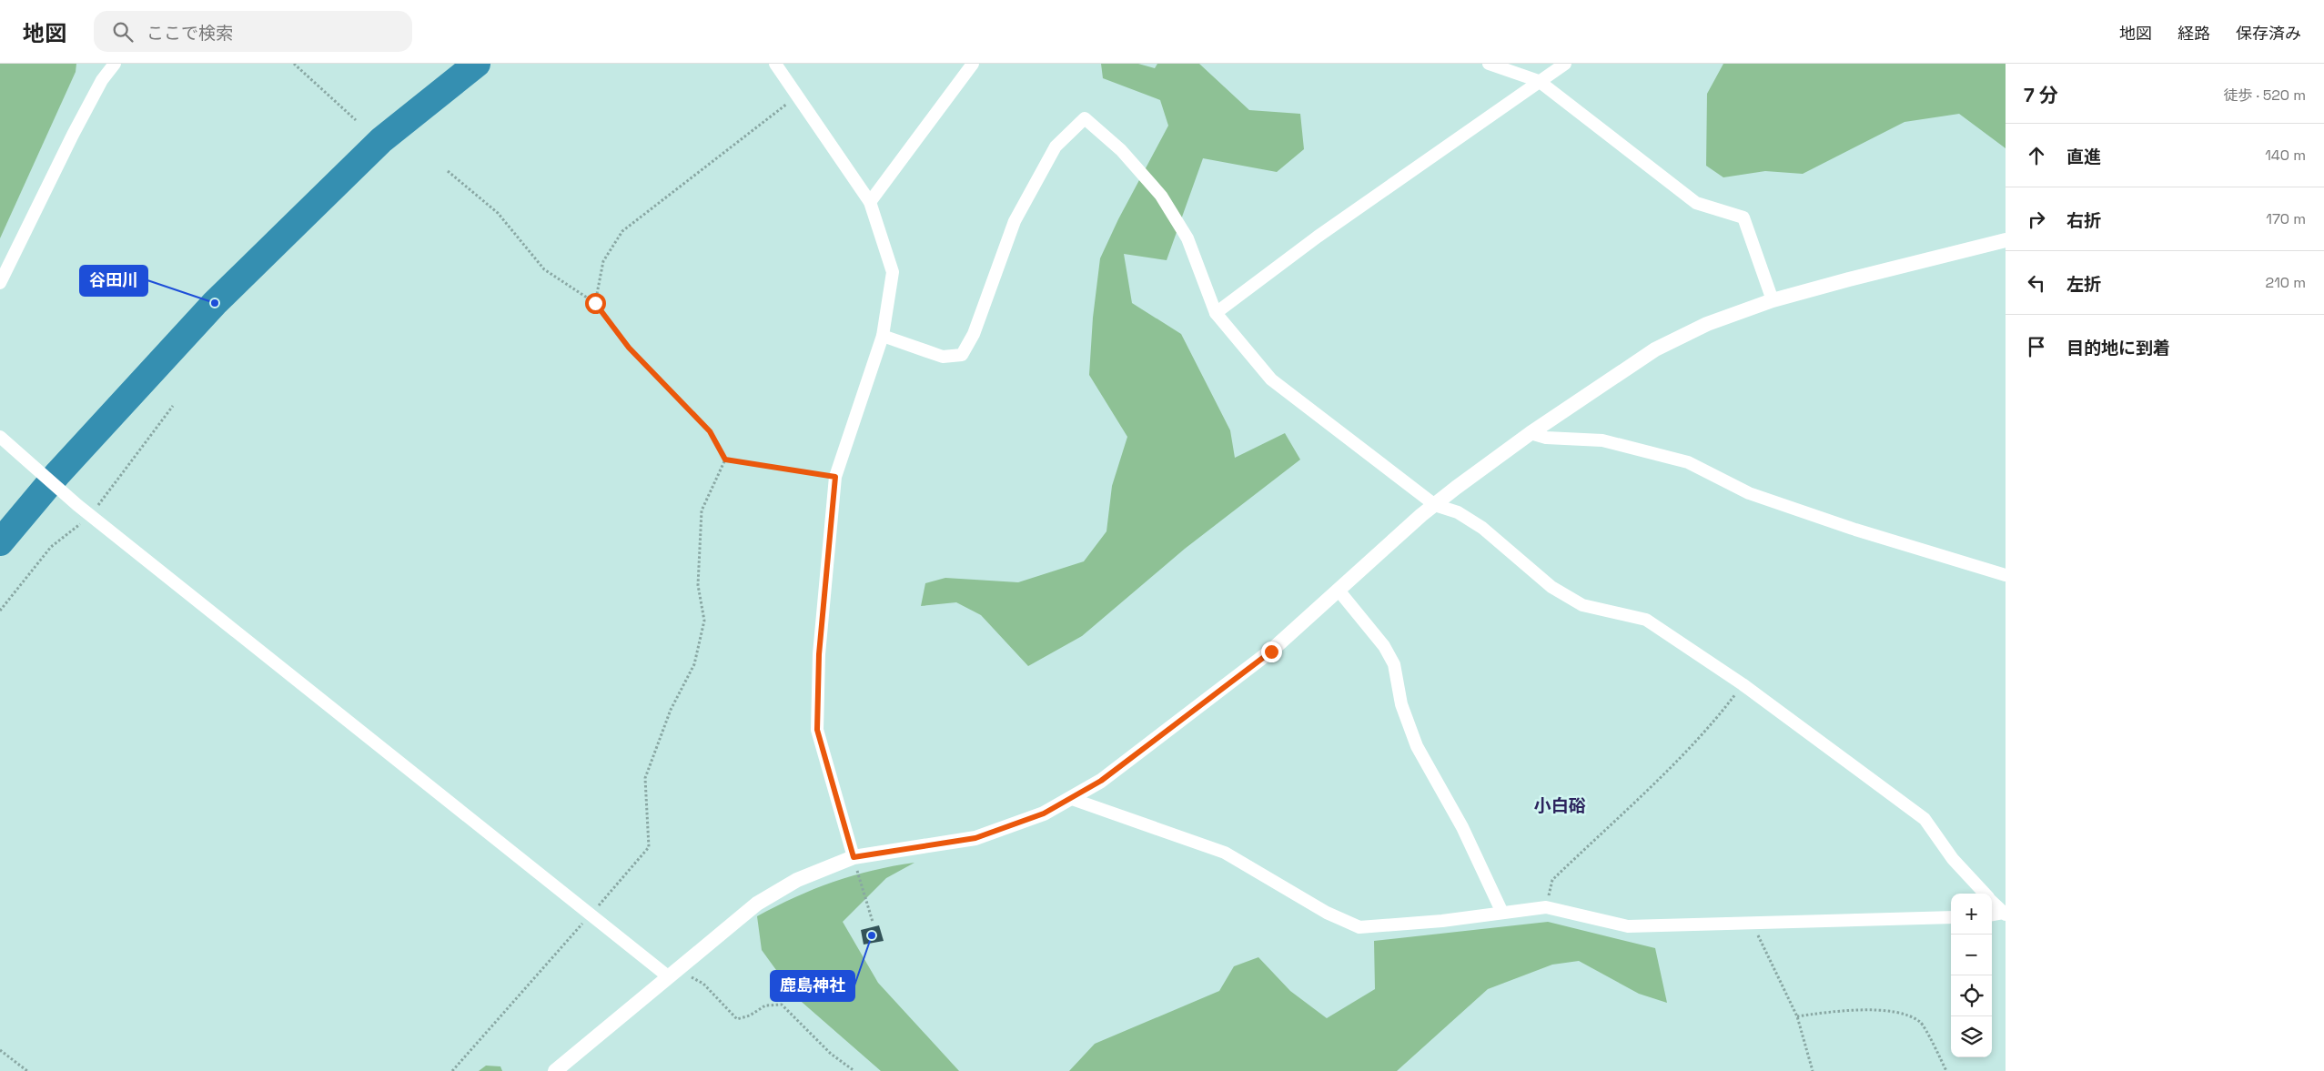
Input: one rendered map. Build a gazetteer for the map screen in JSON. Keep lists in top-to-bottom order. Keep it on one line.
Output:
{"districts":["小白硲"],"places":["谷田川","鹿島神社"],"page":{"header":"地図","search":"ここで検索","nav":["地図","経路","保存済み"],"heading":["7 分","徒歩 · 520 m"],"list":[["直進","140 m"],["右折","170 m"],["左折","210 m"],"目的地に到着"],"map_buttons":["+","−"]}}
